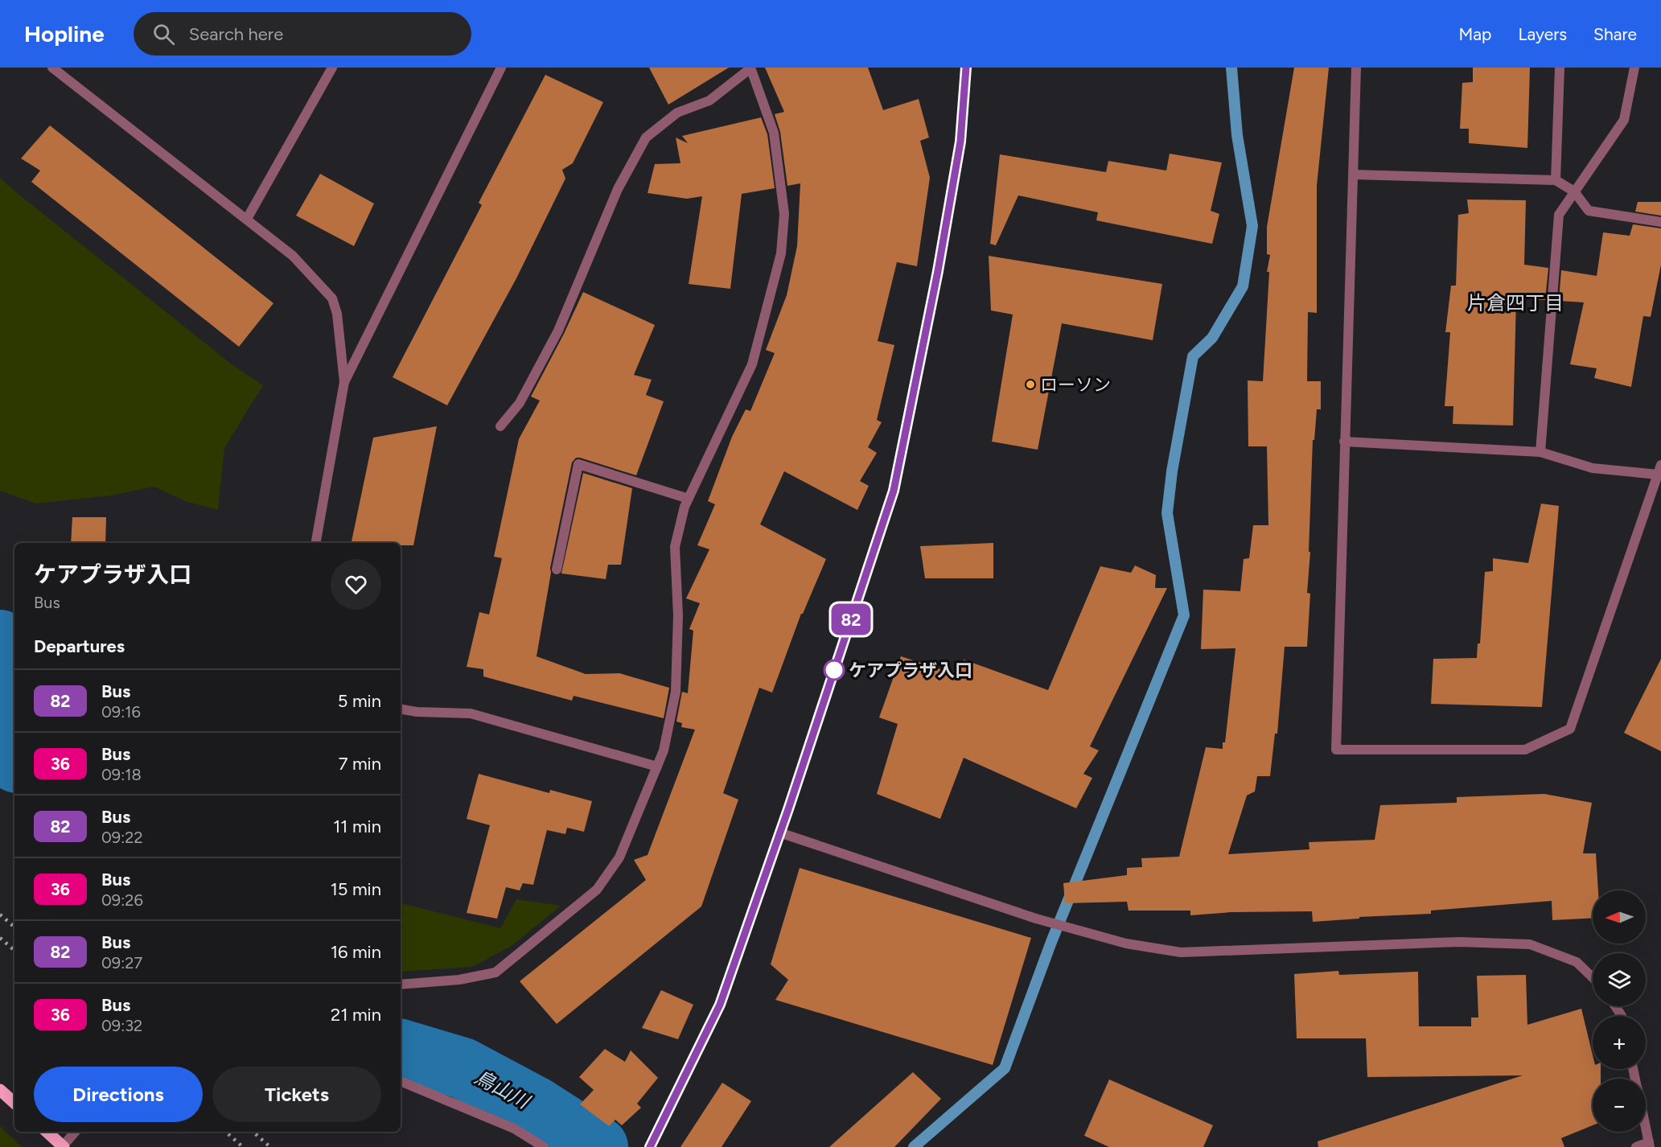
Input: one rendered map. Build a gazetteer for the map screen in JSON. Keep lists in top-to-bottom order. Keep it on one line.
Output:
{"districts":["片倉四丁目"],"water":["鳥山川"],"places":["ローソン","ケアプラザ入口"],"lines":["bus line 82"],"north":"left","page":{"header":"Hopline","search":"Search here","nav":["Map","Layers","Share"],"on_map":"82","heading":[["ケアプラザ入口","Bus"],"Departures"],"list":[{"mark":"82","name":"Bus","note":"09:16","value":"5 min"},{"mark":"36","name":"Bus","note":"09:18","value":"7 min"},{"mark":"82","name":"Bus","note":"09:22","value":"11 min"},{"mark":"36","name":"Bus","note":"09:26","value":"15 min"},{"mark":"82","name":"Bus","note":"09:27","value":"16 min"},{"mark":"36","name":"Bus","note":"09:32","value":"21 min"}],"map_buttons":["+","−"],"buttons":["Directions","Tickets"]}}
